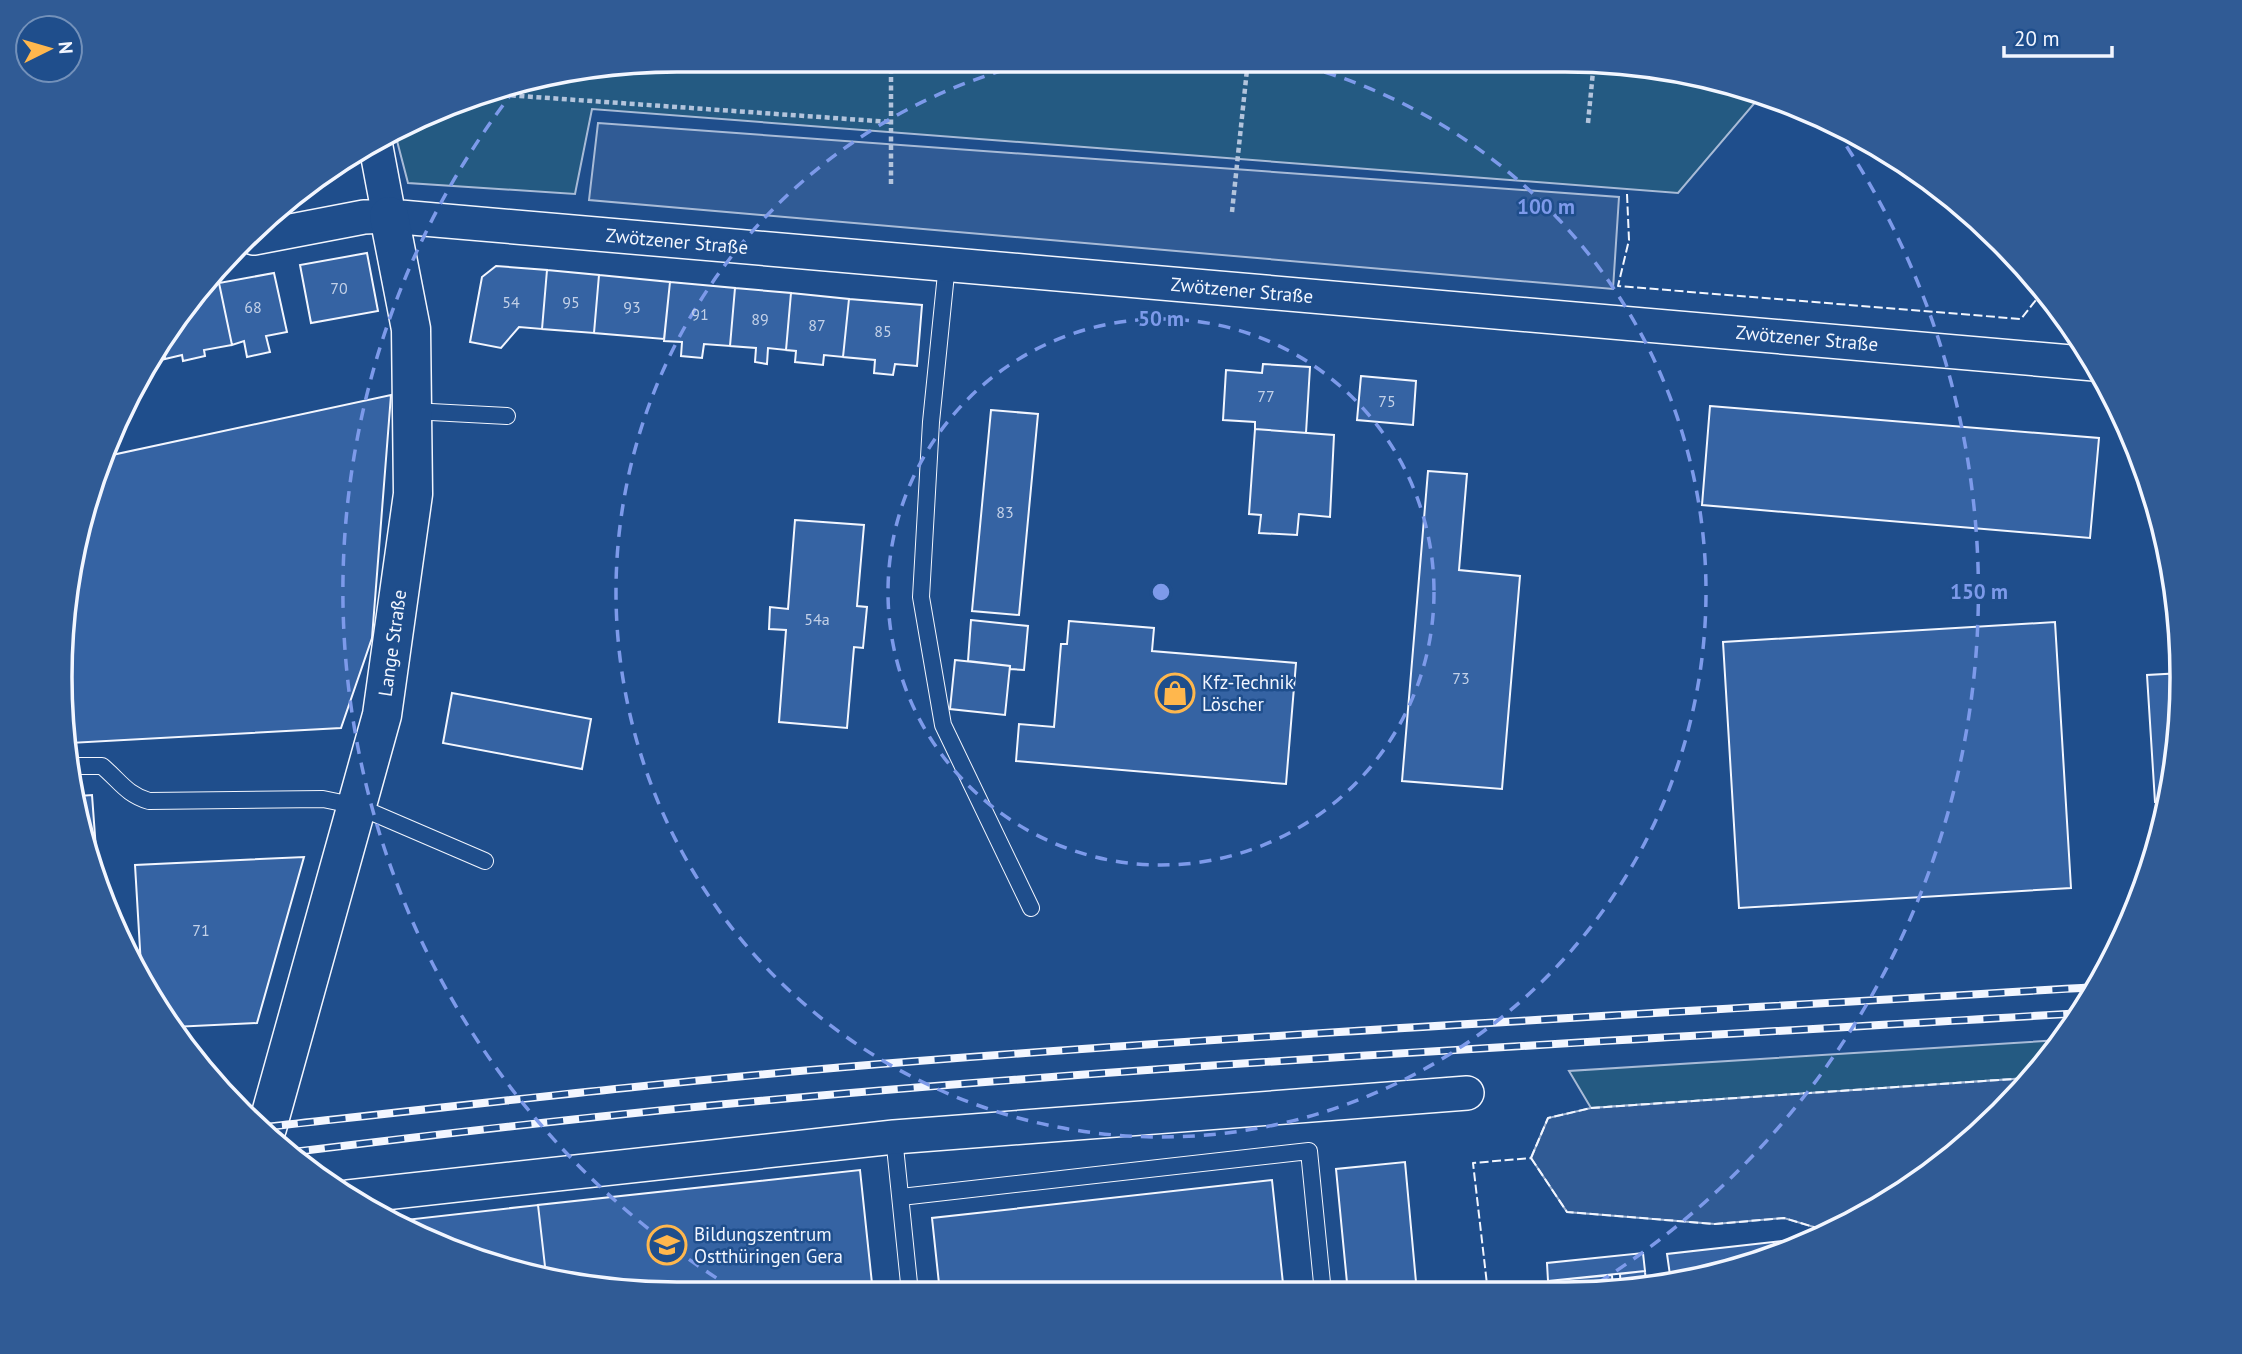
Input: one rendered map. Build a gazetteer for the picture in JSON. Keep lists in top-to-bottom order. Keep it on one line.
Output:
{"streets":{"street":["Zwötzener Straße","Lange Straße"]},"crossings":[["Zwötzener Straße","Lange Straße"]],"places":{"shop":["Kfz-Technik Löscher"],"school or university":["Bildungszentrum Ostthüringen Gera"]},"house_numbers":["70","54","95","68","93","91","89","87","85","77","75","83","54a","73","71"],"scale_bar":"20 m","north":"right","rings":["100 m","50 m","150 m"]}
